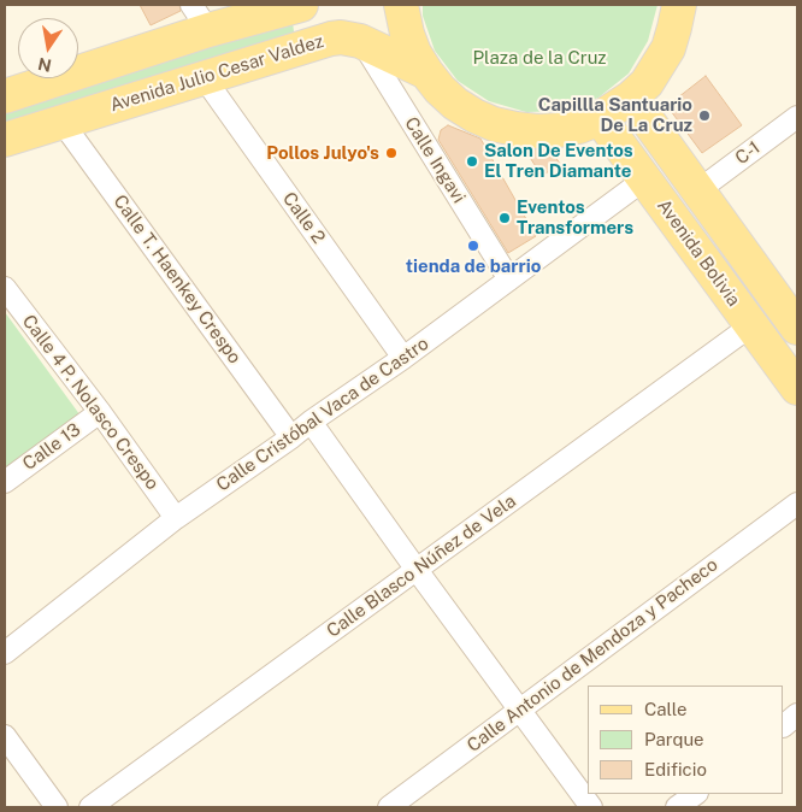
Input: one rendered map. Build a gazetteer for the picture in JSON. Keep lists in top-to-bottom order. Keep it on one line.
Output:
{"streets":{"main road":["Avenida Julio Cesar Valdez","Avenida Bolivia"],"street":["C-1","Calle Ingavi","Calle 2","Calle T. Haenkey Crespo","Calle 4 P. Nolasco Crespo","Calle Cristóbal Vaca de Castro","Calle 13","Calle Blasco Núñez de Vela","Calle Antonio de Mendoza y Pacheco"]},"crossings":[["Avenida Julio Cesar Valdez","Calle Ingavi"],["Avenida Julio Cesar Valdez","Calle 2"],["Avenida Julio Cesar Valdez","Calle T. Haenkey Crespo"],["C-1","Avenida Bolivia"],["Calle Ingavi","Calle Cristóbal Vaca de Castro"],["Calle 2","Calle Cristóbal Vaca de Castro"],["Avenida Bolivia","Calle Cristóbal Vaca de Castro"],["Avenida Bolivia","Calle Blasco Núñez de Vela"],["Calle T. Haenkey Crespo","Calle Cristóbal Vaca de Castro"],["Calle 4 P. Nolasco Crespo","Calle Cristóbal Vaca de Castro"],["Calle 4 P. Nolasco Crespo","Calle 13"]],"parks":["Plaza de la Cruz"],"places":["Capillla Santuario De La Cruz","Pollos Julyo's","Salon De Eventos El Tren Diamante","Eventos Transformers","tienda de barrio"],"legend":["Calle","Parque","Edificio"],"north":"bottom"}
